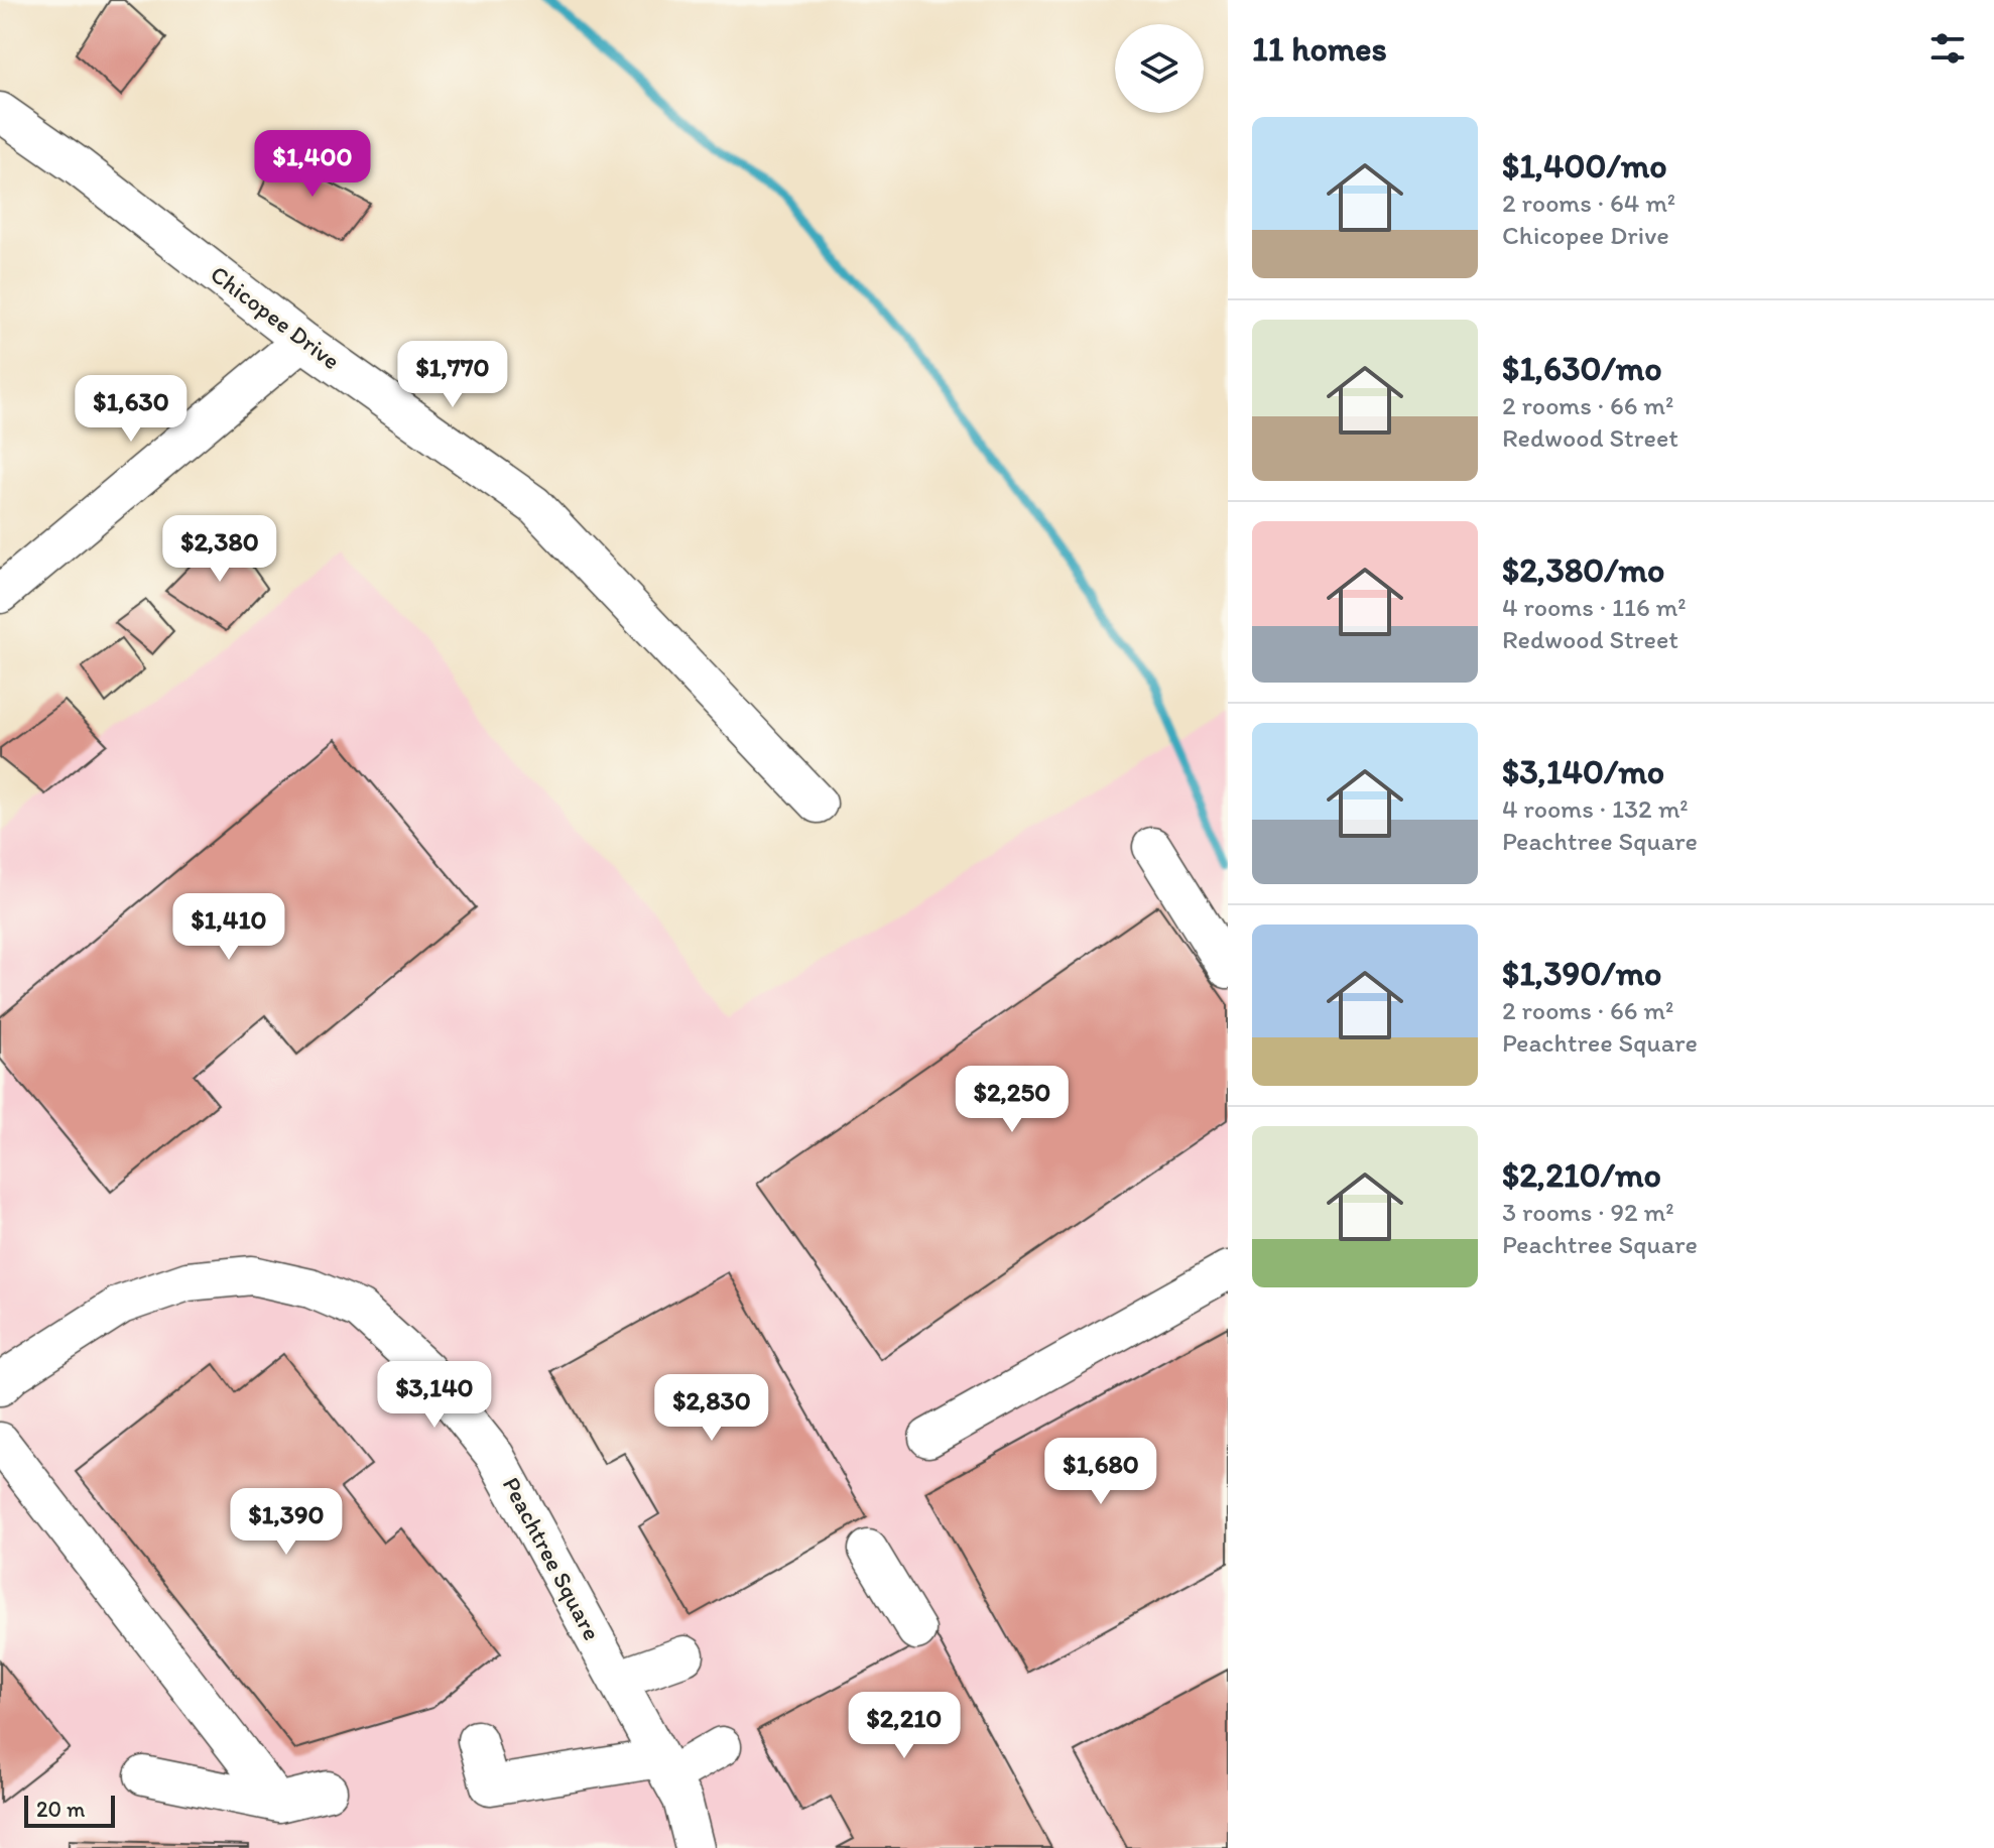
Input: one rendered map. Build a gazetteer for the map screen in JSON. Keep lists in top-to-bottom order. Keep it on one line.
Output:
{"streets":{"street":["Chicopee Drive","Peachtree Square"]},"scale_bar":"20 m","page":{"heading":"11 homes","list":[{"name":"$1,400/mo","note":"2 rooms · 64 m² · Chicopee Drive"},{"name":"$1,630/mo","note":"2 rooms · 66 m² · Redwood Street"},{"name":"$2,380/mo","note":"4 rooms · 116 m² · Redwood Street"},{"name":"$3,140/mo","note":"4 rooms · 132 m² · Peachtree Square"},{"name":"$1,390/mo","note":"2 rooms · 66 m² · Peachtree Square"},{"name":"$2,210/mo","note":"3 rooms · 92 m² · Peachtree Square"}],"price":["$1,400","$1,770","$1,630","$2,380","$1,410","$2,250","$3,140","$2,830","$1,680","$1,390","$2,210"],"scale":"20 m"}}
